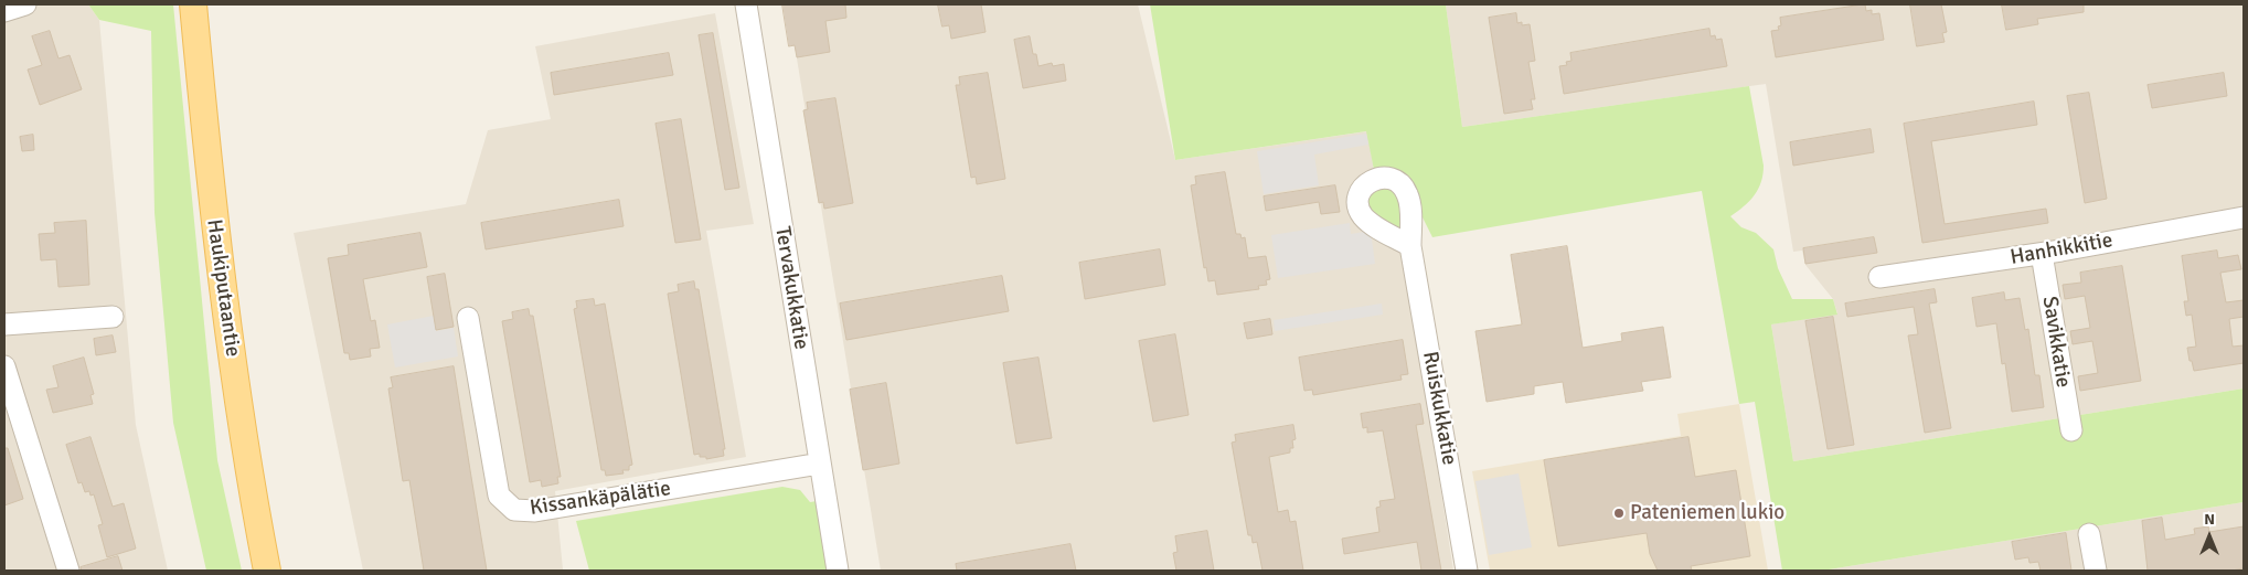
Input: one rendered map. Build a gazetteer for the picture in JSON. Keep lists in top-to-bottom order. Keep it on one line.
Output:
{"streets":{"main road":["Haukiputaantie"],"street":["Hanhikkitie","Tervakukkatie","Savikkatie","Ruiskukkatie","Kissankäpälätie"]},"crossings":[["Hanhikkitie","Savikkatie"],["Tervakukkatie","Kissankäpälätie"]],"places":["Pateniemen lukio"],"north":"top"}
